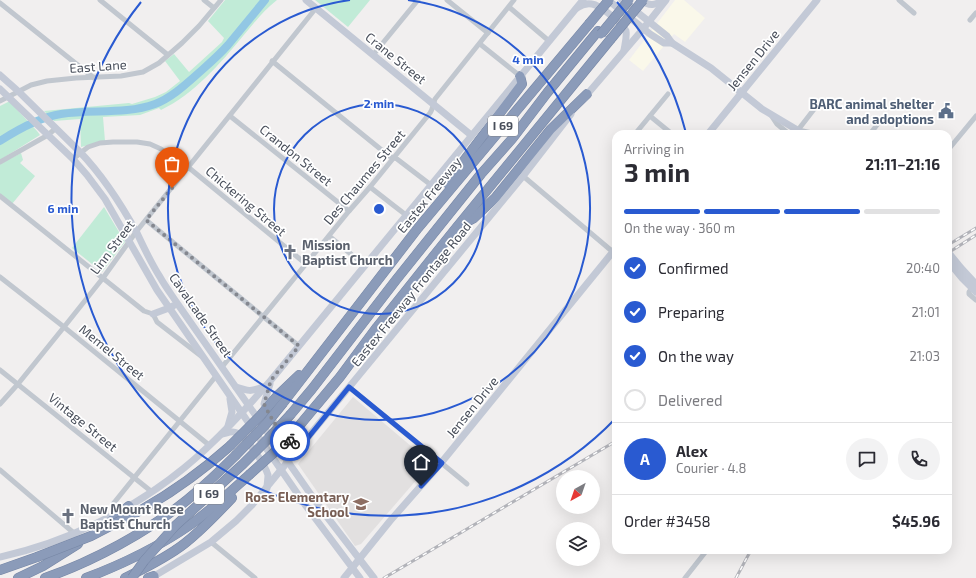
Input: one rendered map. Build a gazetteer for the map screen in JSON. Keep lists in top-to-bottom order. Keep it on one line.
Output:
{"streets":{"highway":["I 69","Eastex Freeway"],"main road":["Crane Street","Jensen Drive","Eastex Freeway Frontage Road","Cavalcade Street"],"street":["East Lane","Crandon Street","Des Chaumes Street","Chickering Street","Linn Street","Memel Street","Vintage Street"]},"crossings":[["Crane Street","Des Chaumes Street"],["Crane Street","Linn Street"],["Jensen Drive","Cavalcade Street"],["East Lane","Cavalcade Street"],["Crandon Street","Des Chaumes Street"],["Crandon Street","Linn Street"],["Des Chaumes Street","Chickering Street"],["Des Chaumes Street","Cavalcade Street"],["Chickering Street","Linn Street"],["Chickering Street","Cavalcade Street"],["Linn Street","Cavalcade Street"],["Linn Street","Memel Street"],["Linn Street","Vintage Street"],["Eastex Freeway Frontage Road","Cavalcade Street"]],"places":{"public building":["BARC animal shelter and adoptions"],"church":["Mission Baptist Church","New Mount Rose Baptist Church"],"school or university":["Ross Elementary School"]},"north":"bottom left","page":{"heading":["3 min","Arriving in","21:11–21:16"],"panel":["Alex","Courier · 4.8","Order #3458","$45.96"],"bar":"On the way · 360 m","list":[["Confirmed","20:40"],["Preparing","21:01"],["On the way","21:03"],"Delivered"],"round":"A"},"rings":["4 min","2 min","6 min"]}
